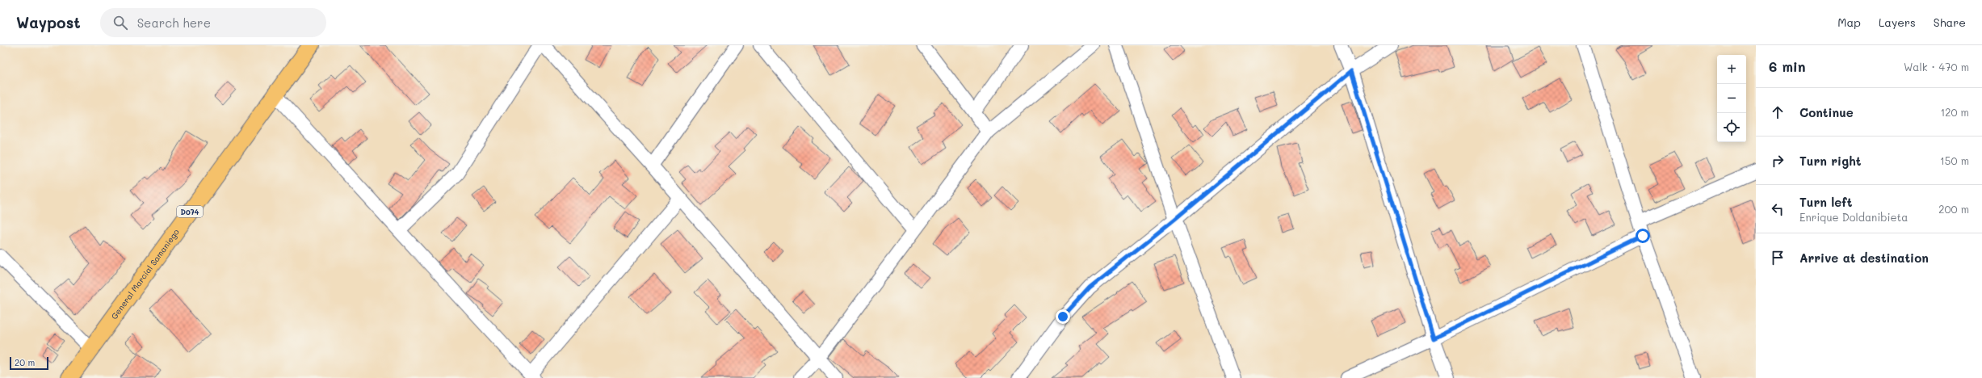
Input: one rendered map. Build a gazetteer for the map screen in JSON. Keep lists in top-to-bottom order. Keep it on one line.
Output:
{"streets":{"main road":["D074","General Marcial Samaniego"]},"scale_bar":"20 m","page":{"header":"Waypost","search":"Search here","nav":["Map","Layers","Share"],"heading":["6 min","Walk · 470 m"],"map_buttons":["+","−"],"list":[["Continue","120 m"],["Turn right","150 m"],["Turn left","Enrique Doldanibieta","200 m"],"Arrive at destination"],"scale":"20 m"}}
